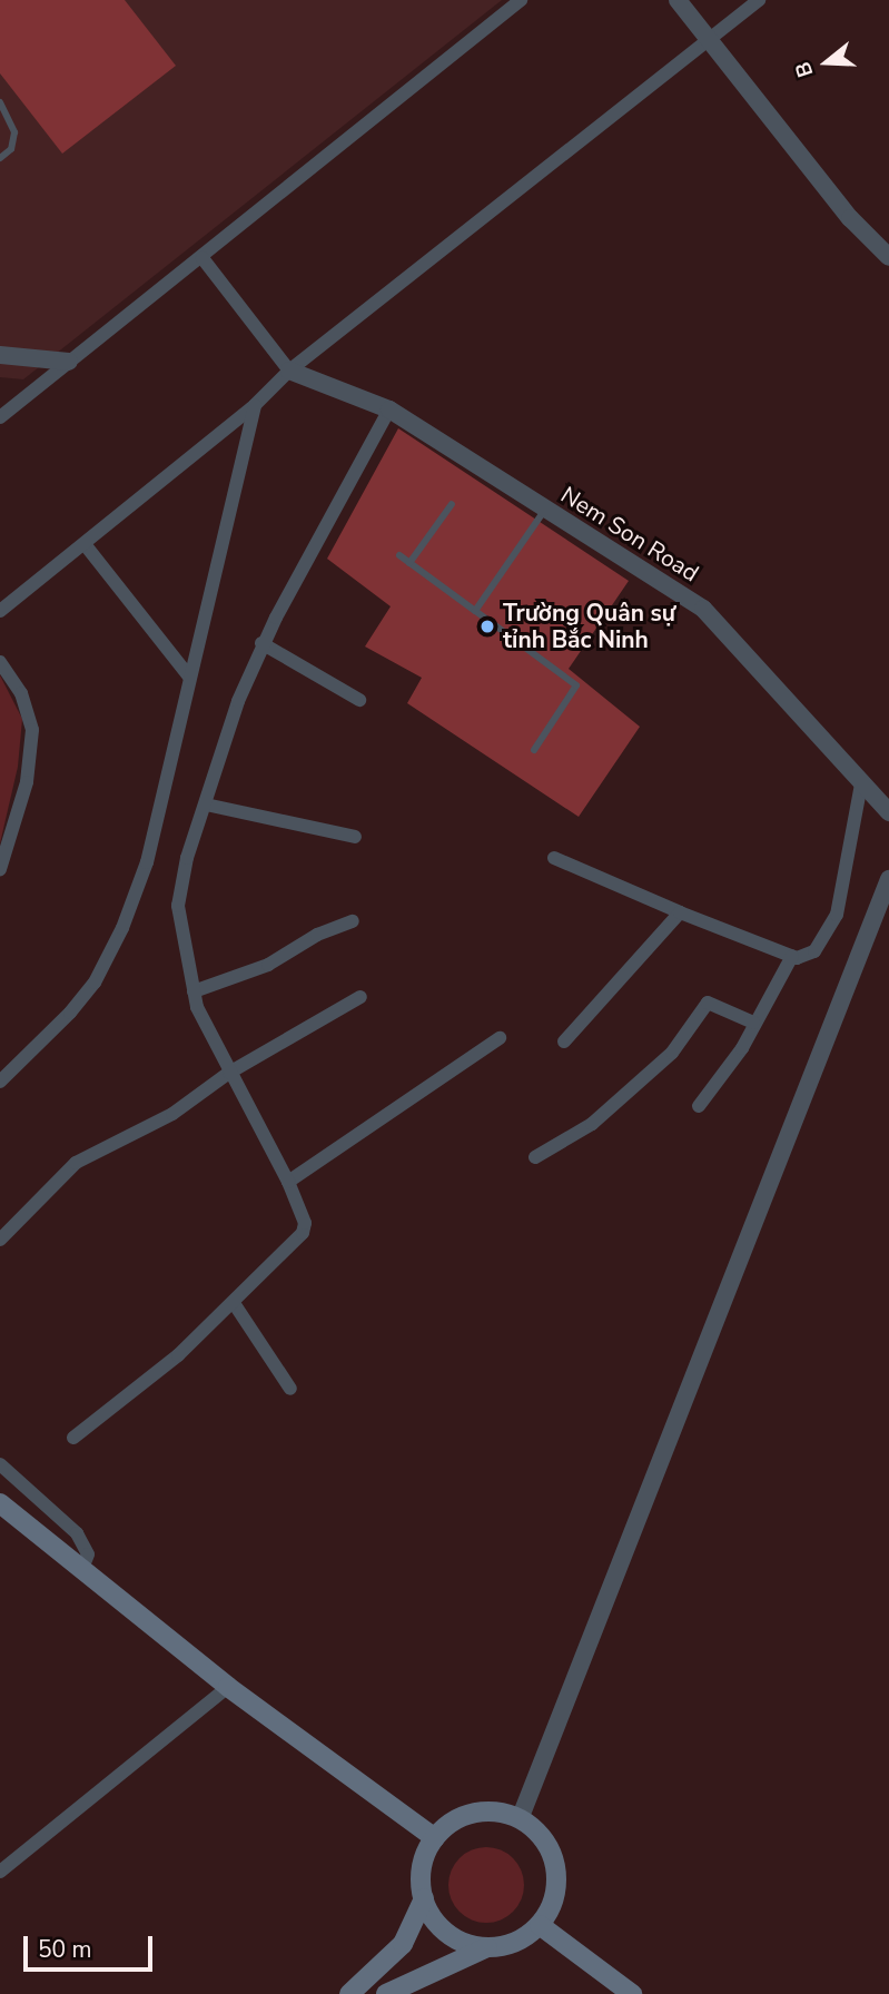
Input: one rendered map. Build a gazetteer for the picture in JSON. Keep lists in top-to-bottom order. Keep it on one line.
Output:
{"streets":{"street":["Nem Son Road"]},"places":["Trường Quân sự tỉnh Bắc Ninh"],"scale_bar":"50 m","north":"left"}
